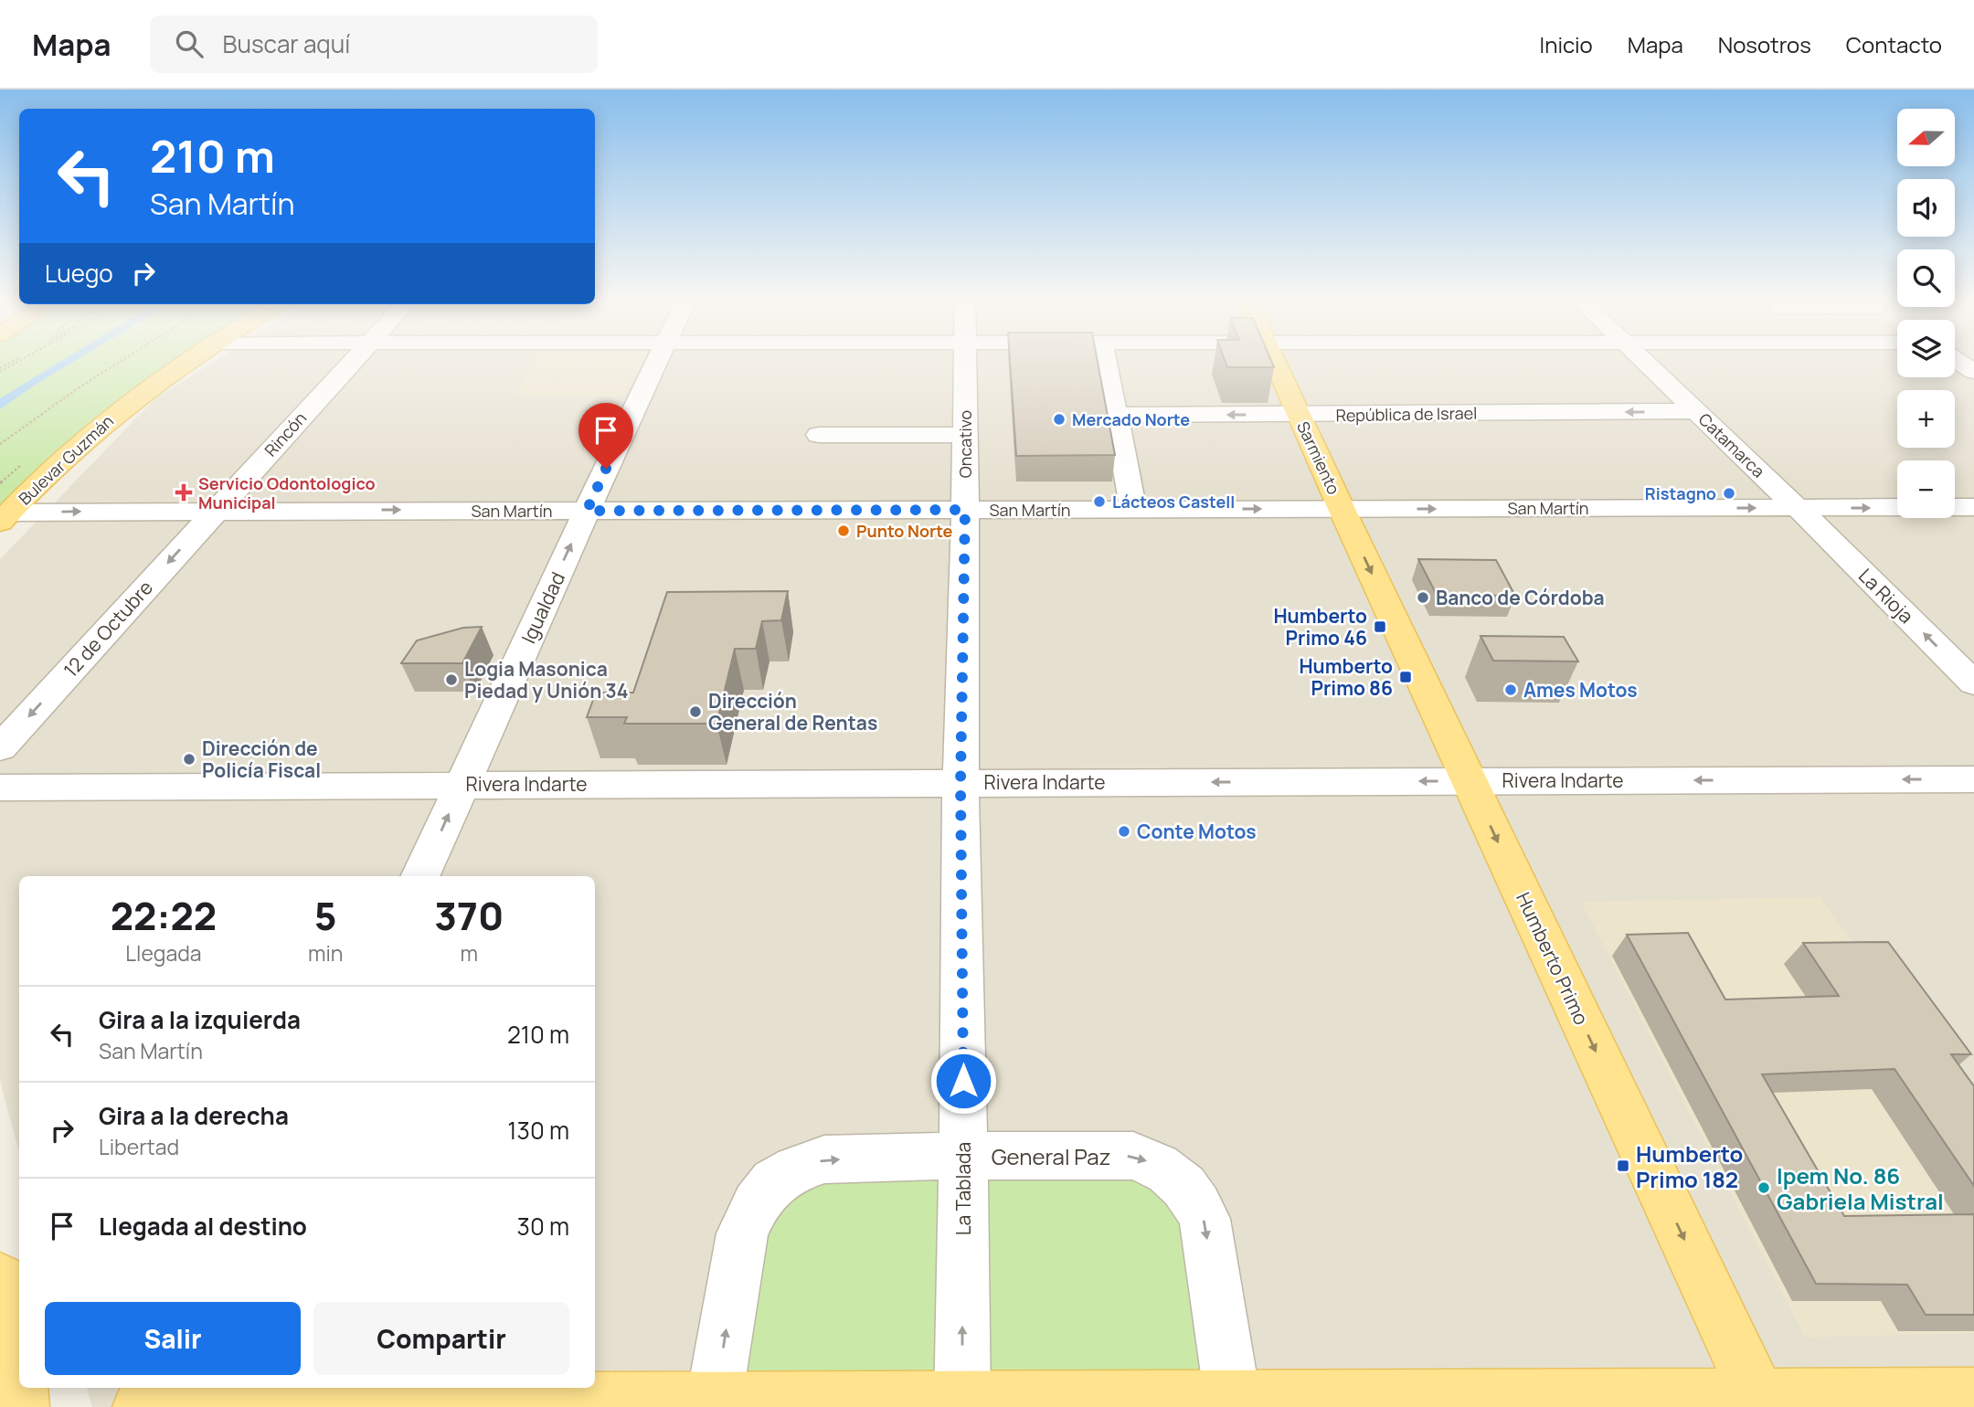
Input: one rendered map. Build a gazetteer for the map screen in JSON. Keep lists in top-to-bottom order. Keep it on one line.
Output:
{"streets":{"main road":["Sarmiento","Bulevar Guzmán","Humberto Primo"],"street":["República de Israel","Rincón","Oncativo","Catamarca","San Martín","La Rioja","Igualdad","12 de Octubre","Rivera Indarte","General Paz","La Tablada"]},"crossings":[["República de Israel","Catamarca"],["República de Israel","Sarmiento"],["Rincón","San Martín"],["Rincón","12 de Octubre"],["Oncativo","San Martín"],["Oncativo","La Tablada"],["Catamarca","San Martín"],["Catamarca","La Rioja"],["Sarmiento","San Martín"],["Sarmiento","Humberto Primo"],["Bulevar Guzmán","San Martín"],["San Martín","La Rioja"],["San Martín","Igualdad"],["San Martín","12 de Octubre"],["San Martín","Humberto Primo"],["San Martín","La Tablada"],["Igualdad","Rivera Indarte"],["Rivera Indarte","Humberto Primo"],["Rivera Indarte","La Tablada"],["General Paz","La Tablada"]],"one_way":["República de Israel","San Martín","La Rioja","Igualdad","12 de Octubre","Rivera Indarte","Humberto Primo"],"places":{"other":["Mercado Norte","Ristagno","Lácteos Castell","Punto Norte","Banco de Córdoba","Logia Masonica Piedad y Unión 34","Ames Motos","Dirección General de Rentas","Dirección de Policía Fiscal","Conte Motos","Ipem No. 86 Gabriela Mistral"],"health":["Servicio Odontologico Municipal"],"transit":["Humberto Primo 46","Humberto Primo 86","Humberto Primo 182"]},"north":"left","page":{"header":"Mapa","search":"Buscar aquí","nav":["Inicio","Mapa","Nosotros","Contacto"],"map_buttons":["+","−"],"turn":["210 m","San Martín"],"then":"Luego","eta":["22:22","Llegada","5","min","370","m"],"list":[{"name":"Gira a la izquierda","note":"San Martín","value":"210 m"},{"name":"Gira a la derecha","note":"Libertad","value":"130 m"},{"name":"Llegada al destino","value":"30 m"}],"buttons":["Salir","Compartir"]}}
